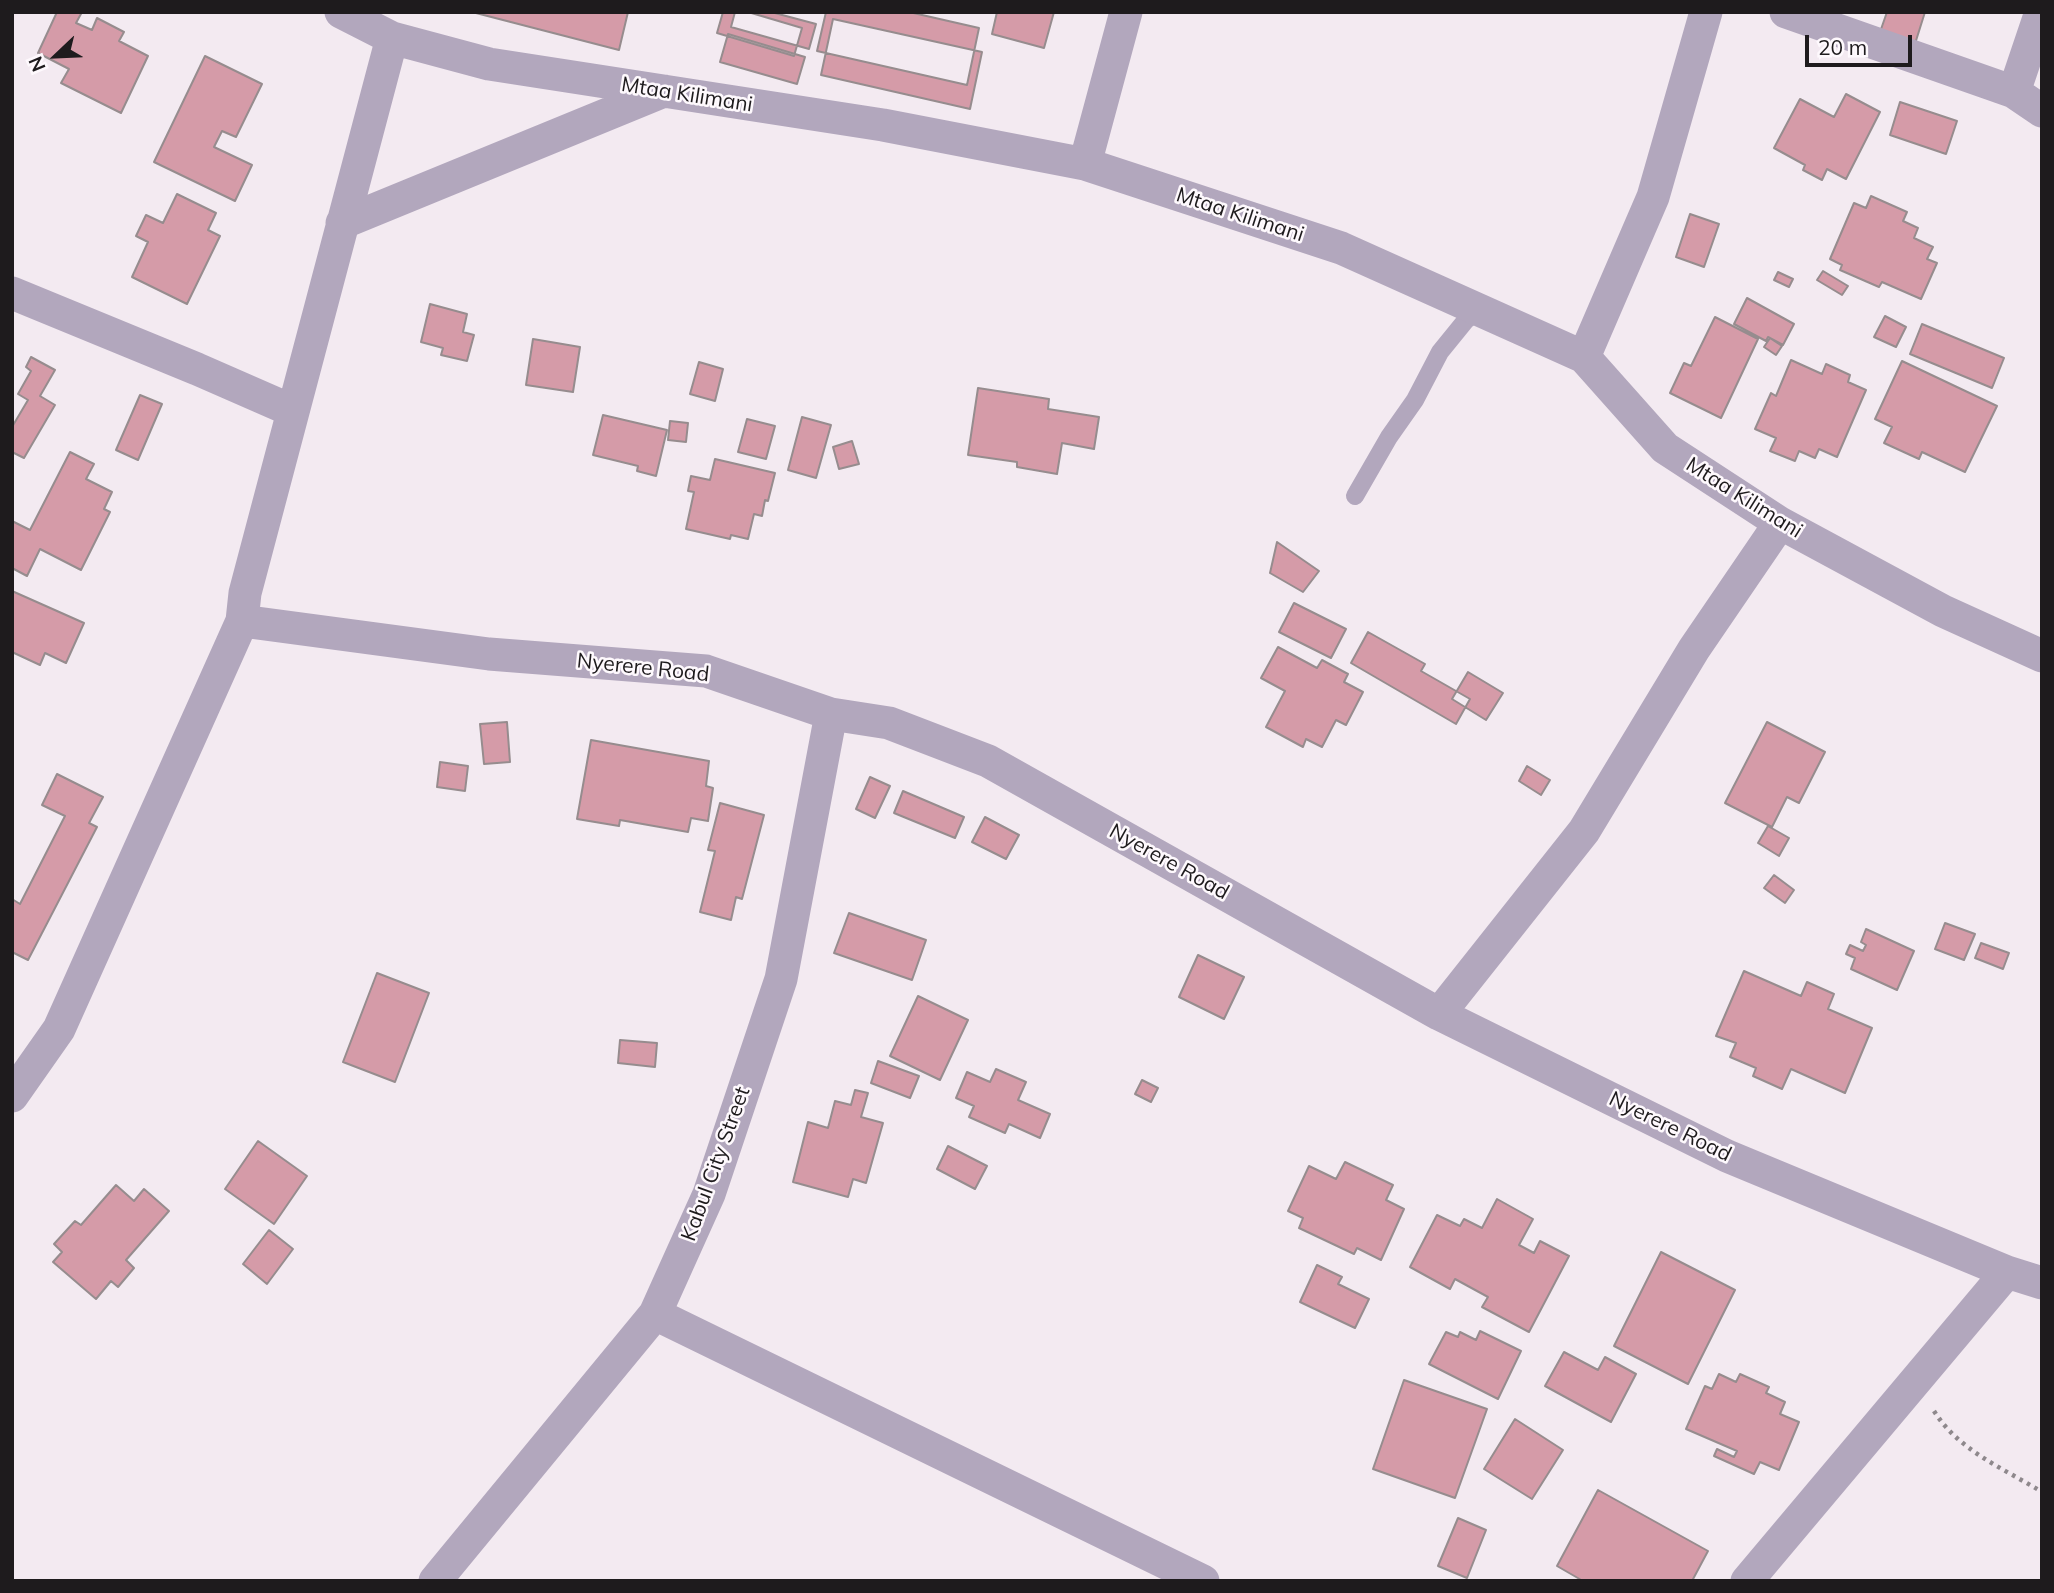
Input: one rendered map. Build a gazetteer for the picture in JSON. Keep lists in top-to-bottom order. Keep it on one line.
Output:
{"streets":{"street":["Mtaa Kilimani","Nyerere Road","Kabul City Street"]},"crossings":[["Nyerere Road","Kabul City Street"]],"scale_bar":"20 m","north":"bottom left"}
